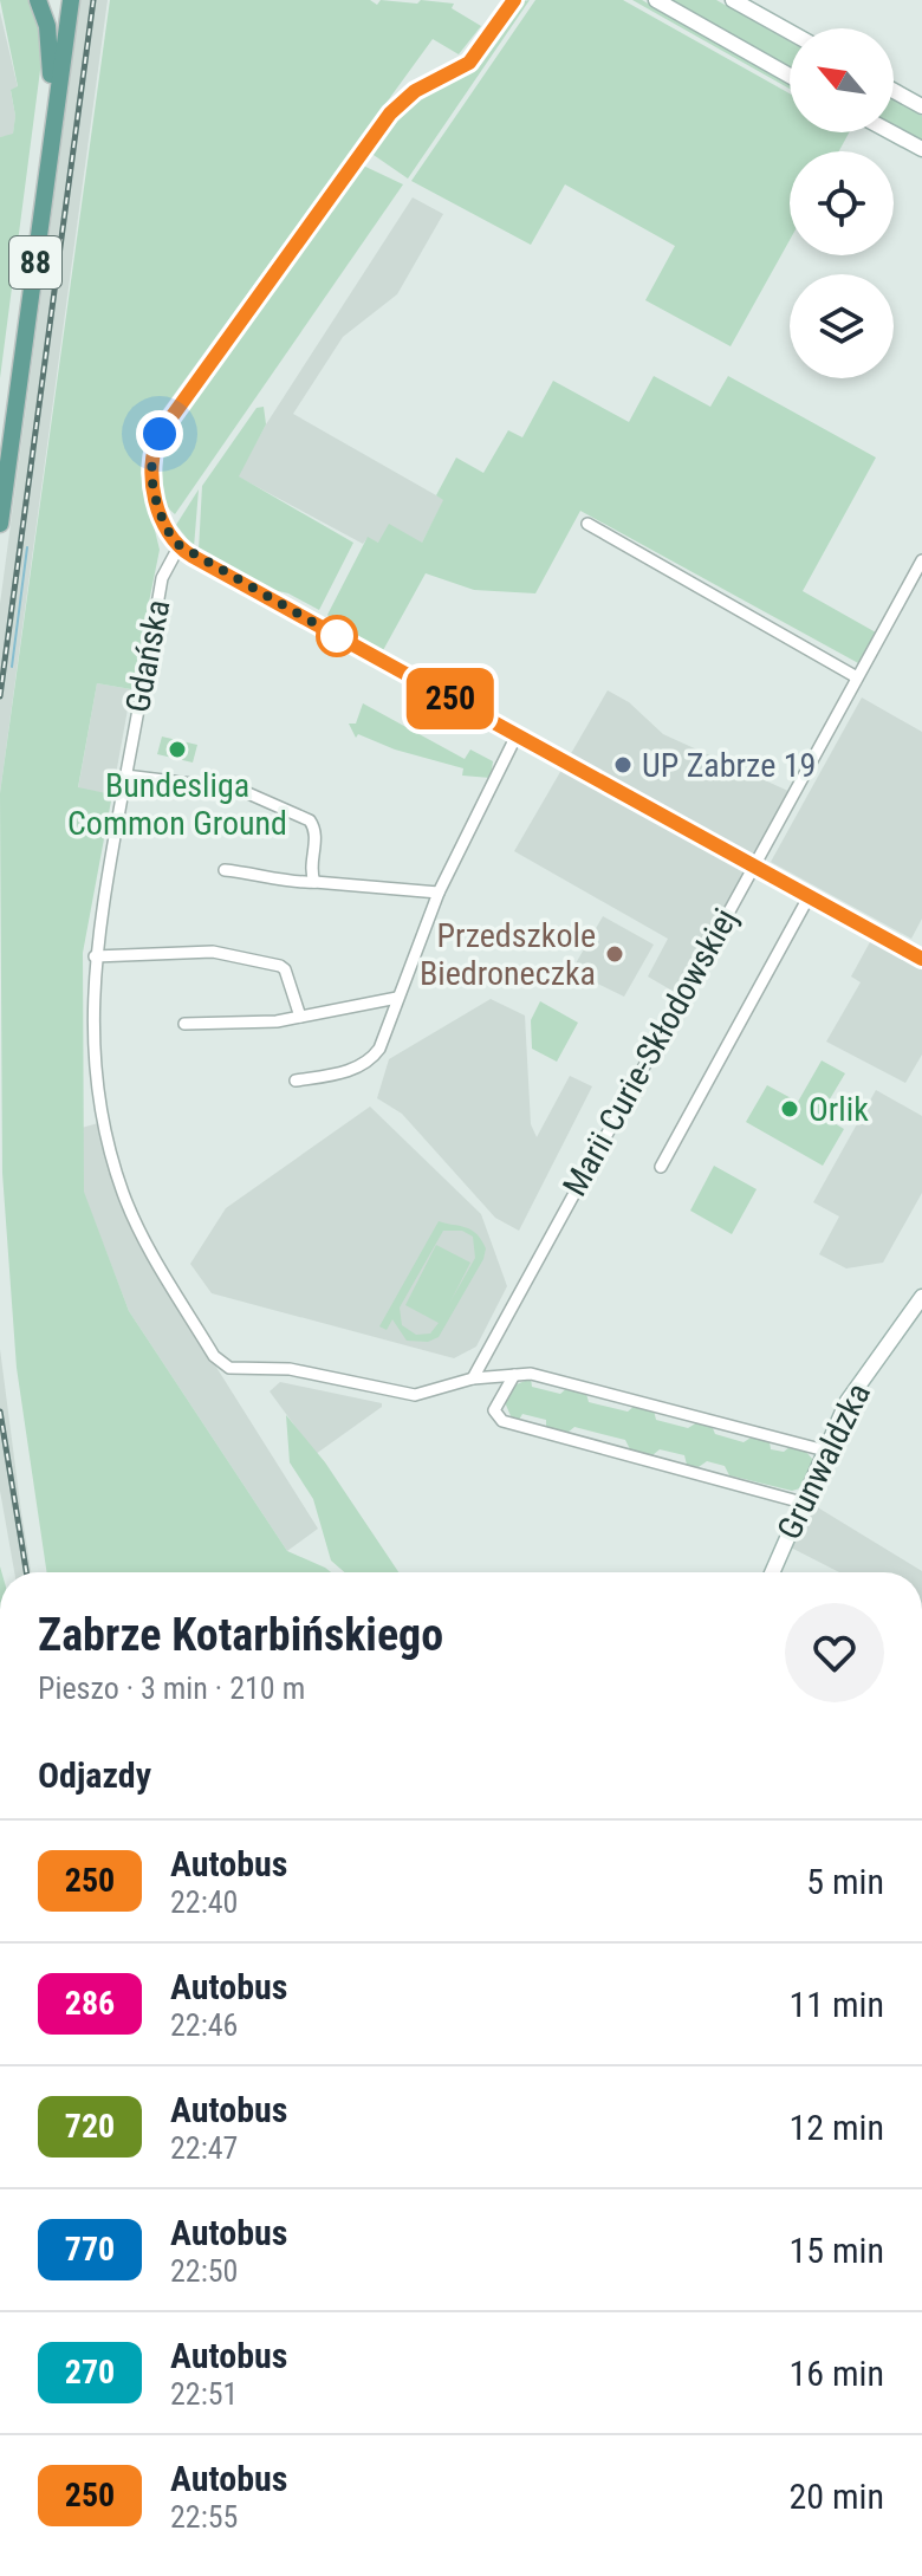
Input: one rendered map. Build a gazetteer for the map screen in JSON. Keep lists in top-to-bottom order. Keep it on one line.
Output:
{"streets":{"main road":["88"],"street":["Gdańska","Marii Curie-Skłodowskiej","Grunwaldzka"]},"crossings":[["Gdańska","Marii Curie-Skłodowskiej"]],"places":["Bundesliga Common Ground","UP Zabrze 19","Przedszkole Biedroneczka","Orlik"],"lines":["bus line 250"],"north":"top left","page":{"on_map":"250","heading":[["Zabrze Kotarbińskiego","Pieszo · 3 min · 210 m"],"Odjazdy"],"list":[{"mark":"250","name":"Autobus","note":"22:40","value":"5 min"},{"mark":"286","name":"Autobus","note":"22:46","value":"11 min"},{"mark":"720","name":"Autobus","note":"22:47","value":"12 min"},{"mark":"770","name":"Autobus","note":"22:50","value":"15 min"},{"mark":"270","name":"Autobus","note":"22:51","value":"16 min"},{"mark":"250","name":"Autobus","note":"22:55","value":"20 min"}]}}
